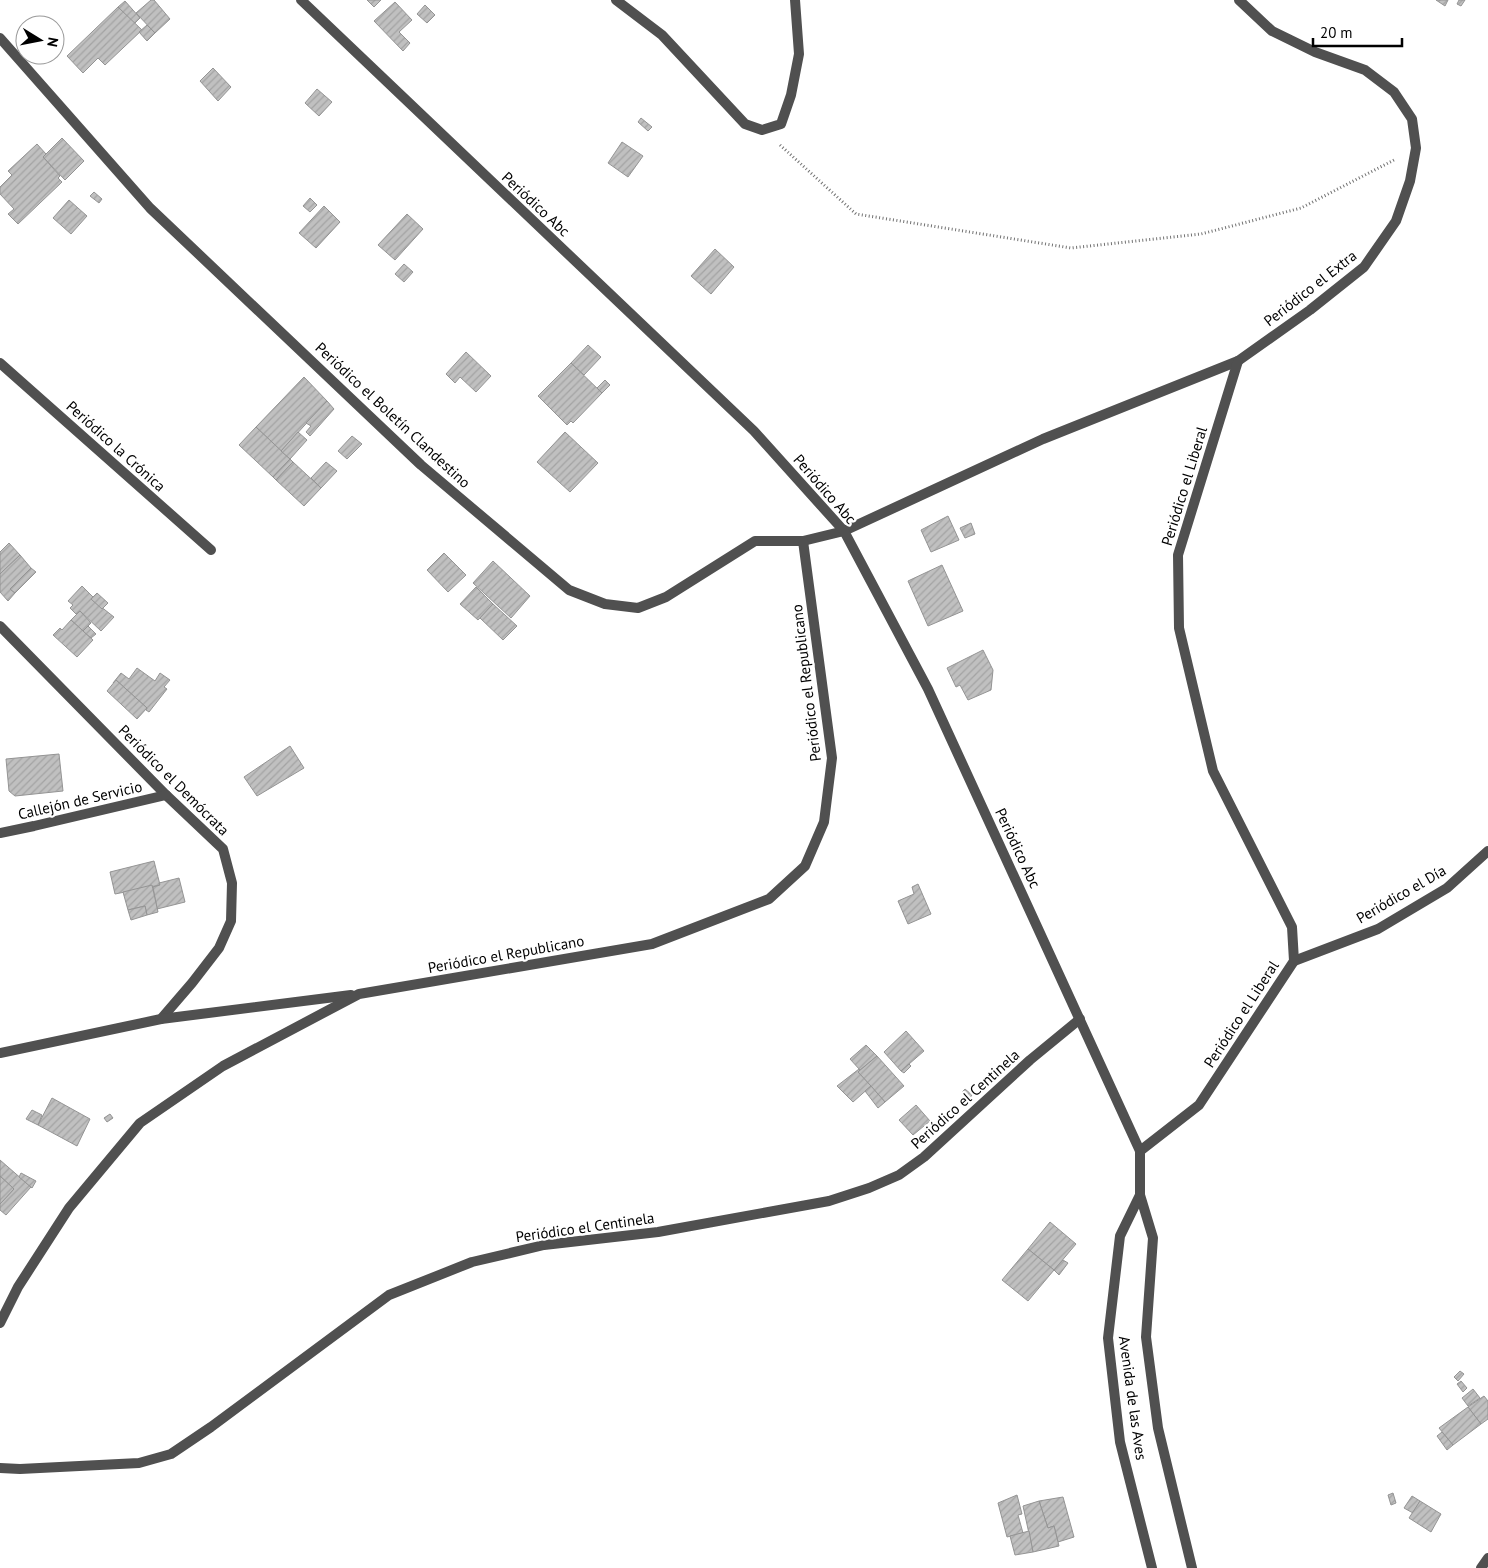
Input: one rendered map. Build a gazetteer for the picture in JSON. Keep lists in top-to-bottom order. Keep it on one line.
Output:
{"streets":{"street":["Periódico Abc","Periódico el Extra","Periódico el Boletín Clandestino","Periódico la Crónica","Periódico el Liberal","Periódico el Republicano","Periódico el Demócrata","Callejón de Servicio","Periódico el Día","Periódico el Centinela","Avenida de las Aves"]},"crossings":[["Periódico Abc","Periódico el Boletín Clandestino"],["Periódico Abc","Periódico el Liberal"],["Periódico Abc","Periódico el Centinela"],["Periódico Abc","Avenida de las Aves"],["Periódico el Extra","Periódico el Liberal"],["Periódico el Boletín Clandestino","Periódico el Republicano"],["Periódico el Liberal","Periódico el Día"],["Periódico el Demócrata","Callejón de Servicio"]],"scale_bar":"20 m","north":"right"}
